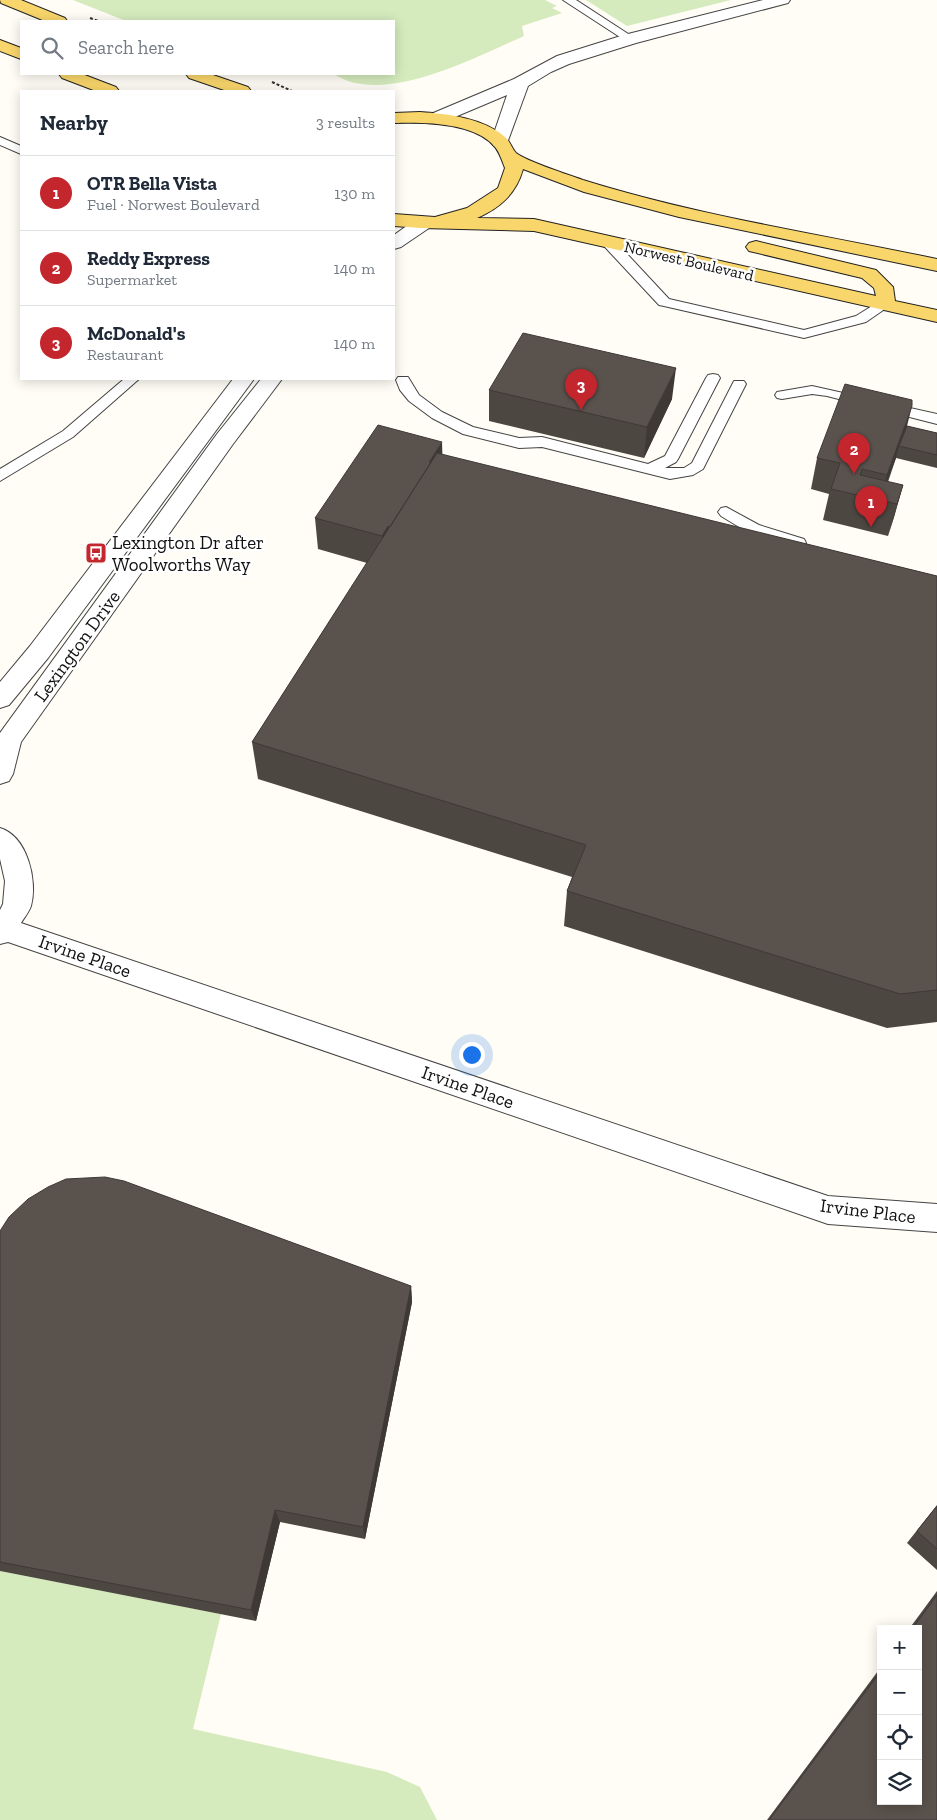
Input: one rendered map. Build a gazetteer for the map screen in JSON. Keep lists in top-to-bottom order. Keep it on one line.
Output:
{"streets":{"main road":["Norwest Boulevard"],"street":["Lexington Drive","Irvine Place"]},"places":{"bus stop":["Lexington Dr after Woolworths Way"]},"page":{"search":"Search here","heading":["Nearby","3 results"],"list":[{"mark":"1","name":"OTR Bella Vista","note":"Fuel · Norwest Boulevard","value":"130 m"},{"mark":"2","name":"Reddy Express","note":"Supermarket","value":"140 m"},{"mark":"3","name":"McDonald's","note":"Restaurant","value":"140 m"}],"pins":["3","2","1"],"map_buttons":["+","−"]}}
